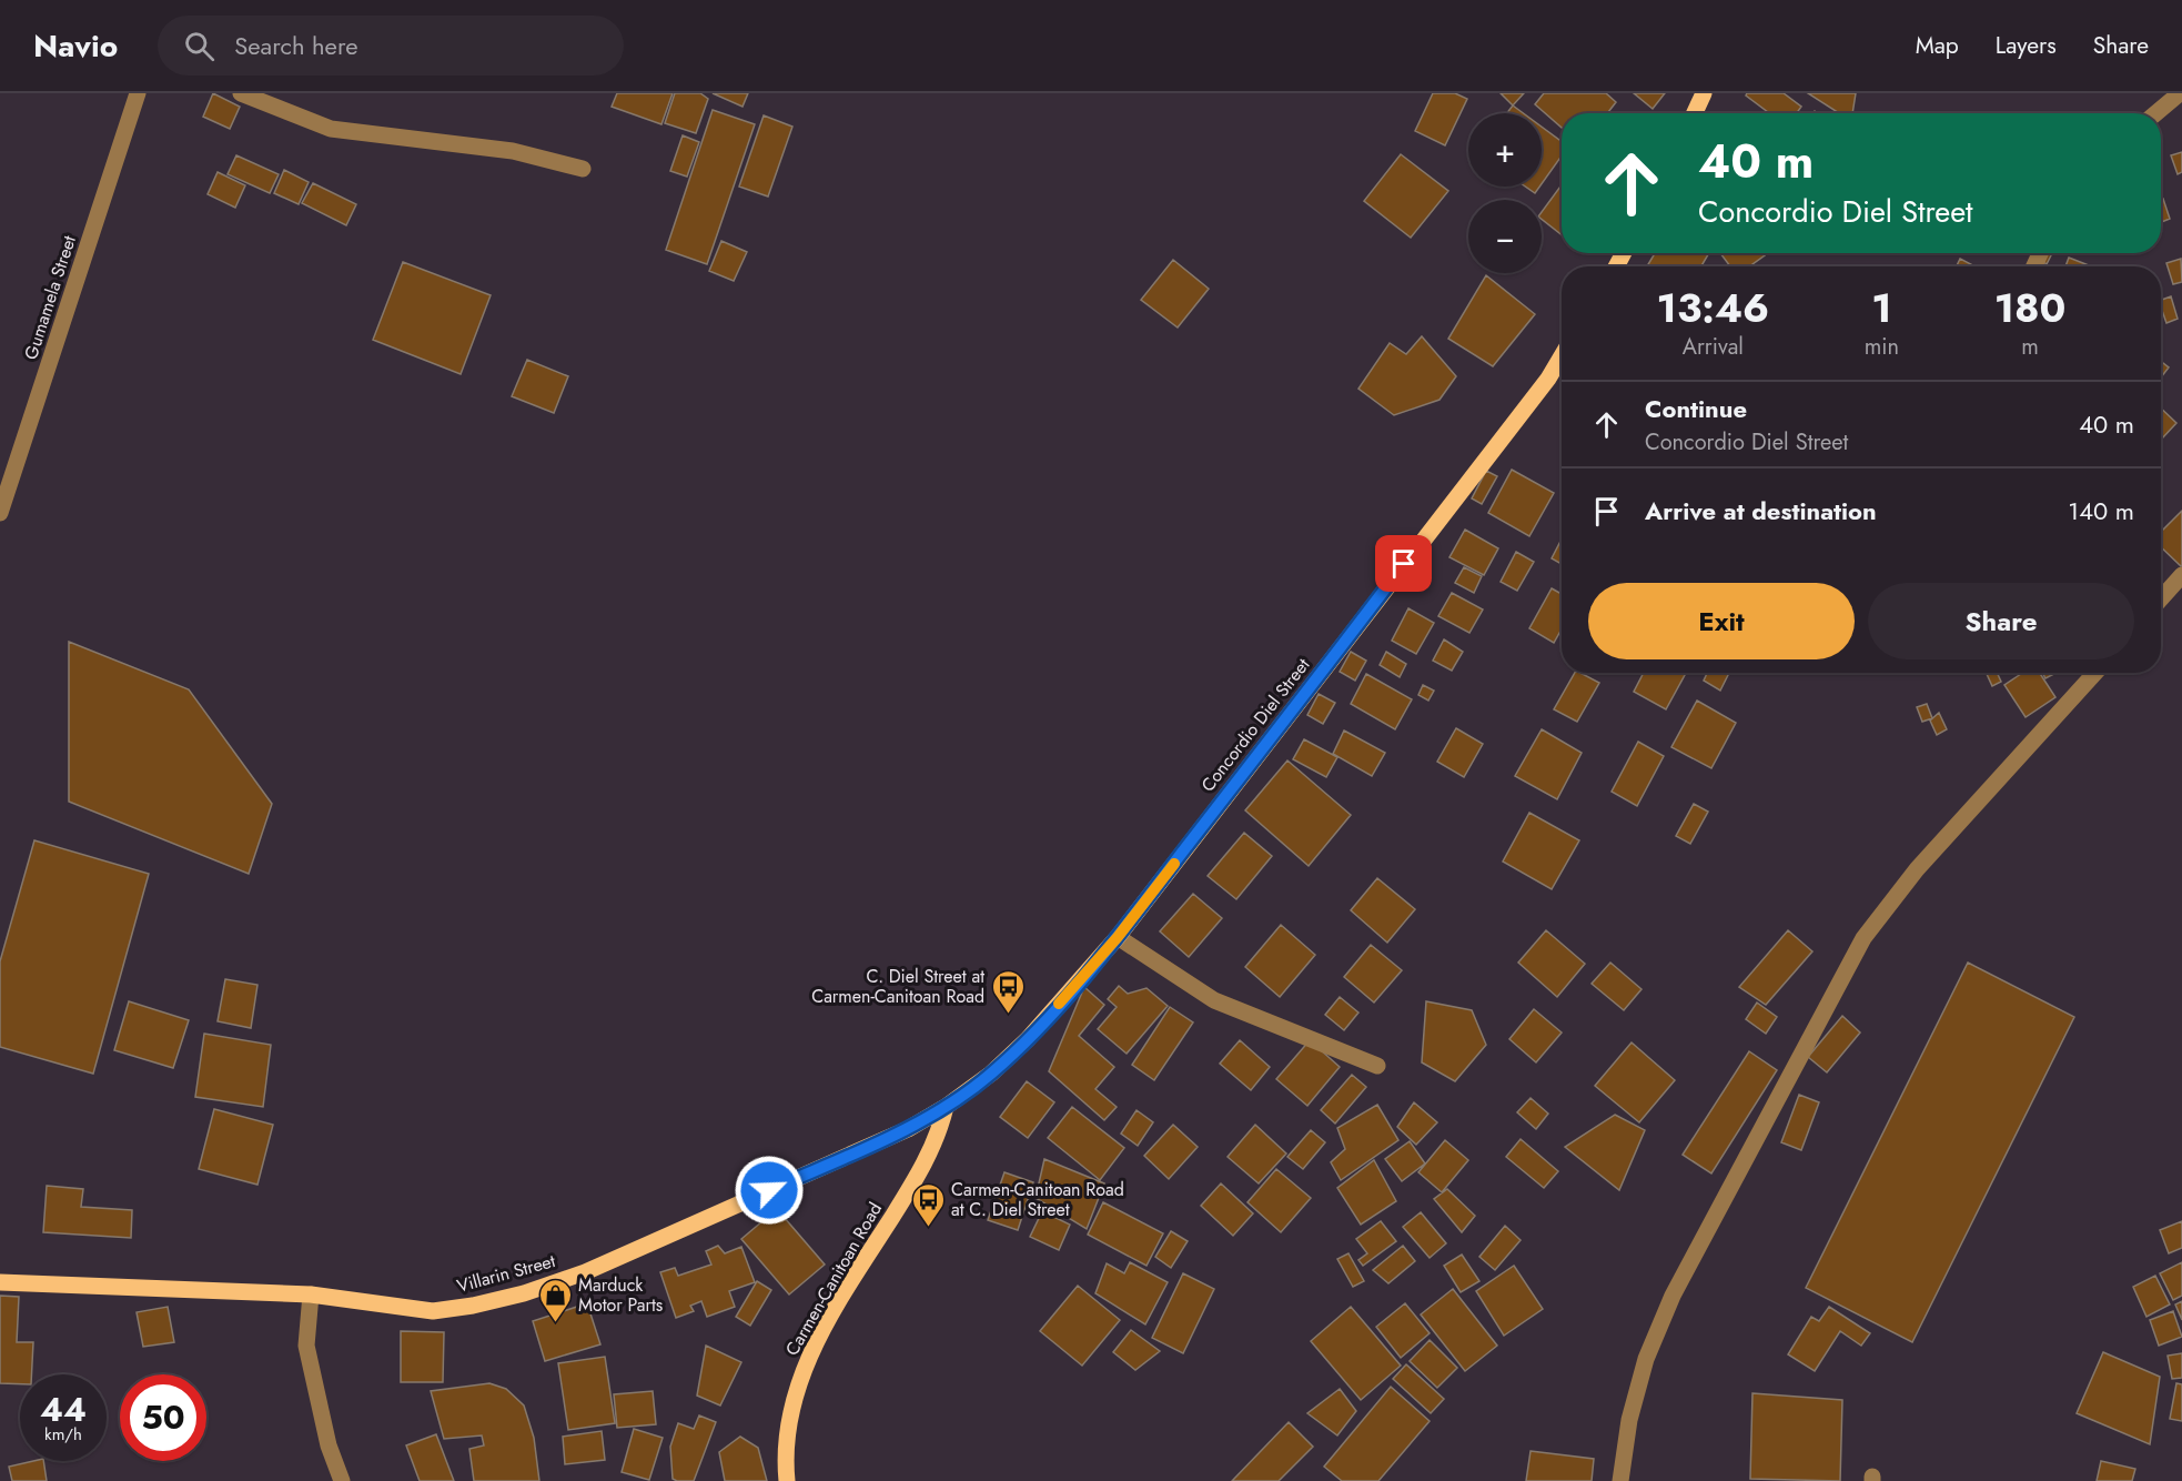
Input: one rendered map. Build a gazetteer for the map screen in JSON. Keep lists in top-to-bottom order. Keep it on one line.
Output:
{"streets":{"main road":["Concordio Diel Street","Villarin Street","Carmen-Canitoan Road"],"street":["Gumamela Street"]},"crossings":[["Concordio Diel Street","Villarin Street"],["Concordio Diel Street","Carmen-Canitoan Road"],["Villarin Street","Carmen-Canitoan Road"]],"places":{"bus stop":["C. Diel Street at Carmen-Canitoan Road","Carmen-Canitoan Road at C. Diel Street"],"shop":["Marduck Motor Parts"]},"page":{"header":"Navio","search":"Search here","nav":["Map","Layers","Share"],"map_buttons":["+","−"],"turn":["40 m","Concordio Diel Street"],"eta":["13:46","Arrival","1","min","180","m"],"list":[{"name":"Continue","note":"Concordio Diel Street","value":"40 m"},{"name":"Arrive at destination","value":"140 m"}],"buttons":["Exit","Share"],"speed":"44 km/h","limit":"50"}}
